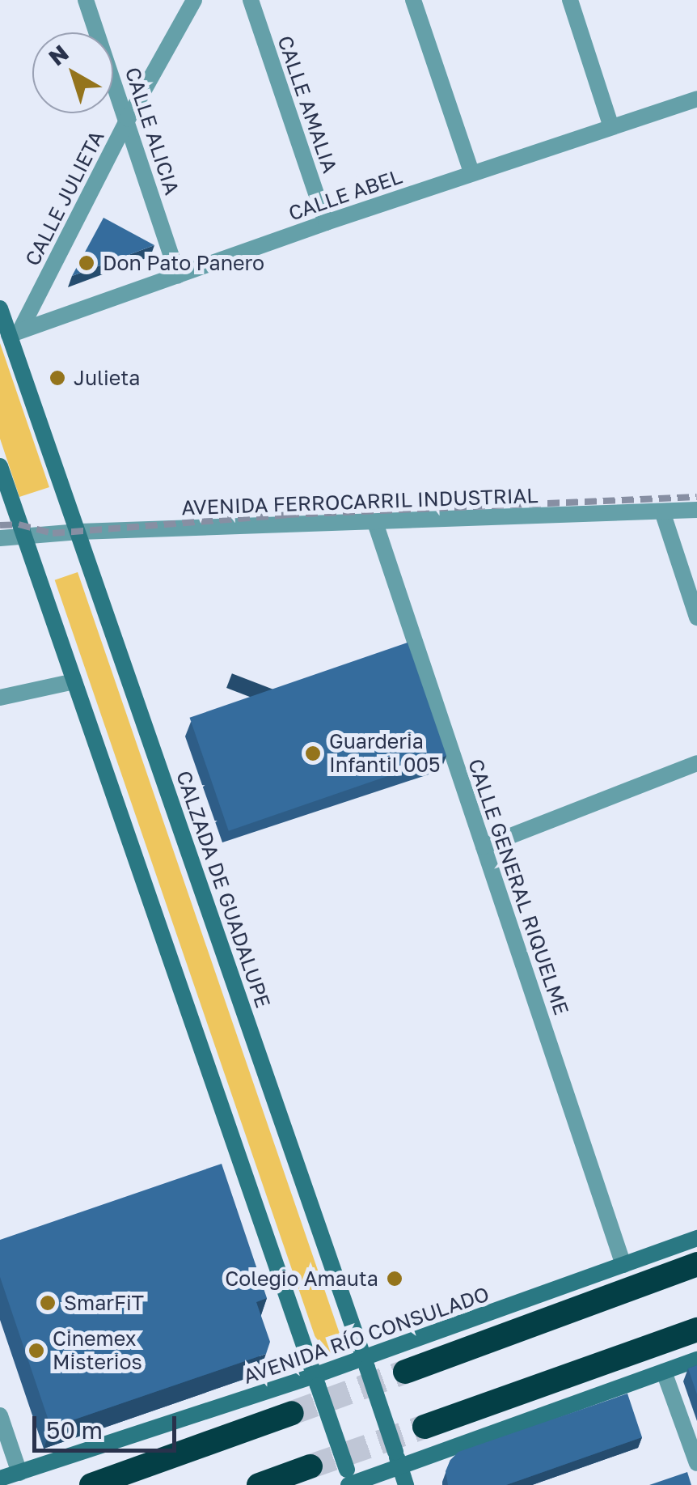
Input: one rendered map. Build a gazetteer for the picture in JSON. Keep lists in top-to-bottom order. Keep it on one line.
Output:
{"streets":{"main road":["CALZADA DE GUADALUPE","AVENIDA RÍO CONSULADO"],"street":["CALLE AMALIA","CALLE ALICIA","CALLE ABEL","CALLE JULIETA","AVENIDA FERROCARRIL INDUSTRIAL","CALLE GENERAL RIQUELME"]},"crossings":[["CALLE AMALIA","CALLE ABEL"],["CALLE ALICIA","CALLE ABEL"],["CALLE ALICIA","CALLE JULIETA"],["CALLE ABEL","CALLE JULIETA"],["CALLE ABEL","CALZADA DE GUADALUPE"],["CALLE JULIETA","CALZADA DE GUADALUPE"],["AVENIDA FERROCARRIL INDUSTRIAL","CALLE GENERAL RIQUELME"],["AVENIDA FERROCARRIL INDUSTRIAL","CALZADA DE GUADALUPE"],["CALLE GENERAL RIQUELME","AVENIDA RÍO CONSULADO"],["CALZADA DE GUADALUPE","AVENIDA RÍO CONSULADO"]],"places":["Don Pato Panero","Julieta","Guarderia Infantil 005","Colegio Amauta","SmarFiT","Cinemex Misterios"],"scale_bar":"50 m","north":"top left"}
